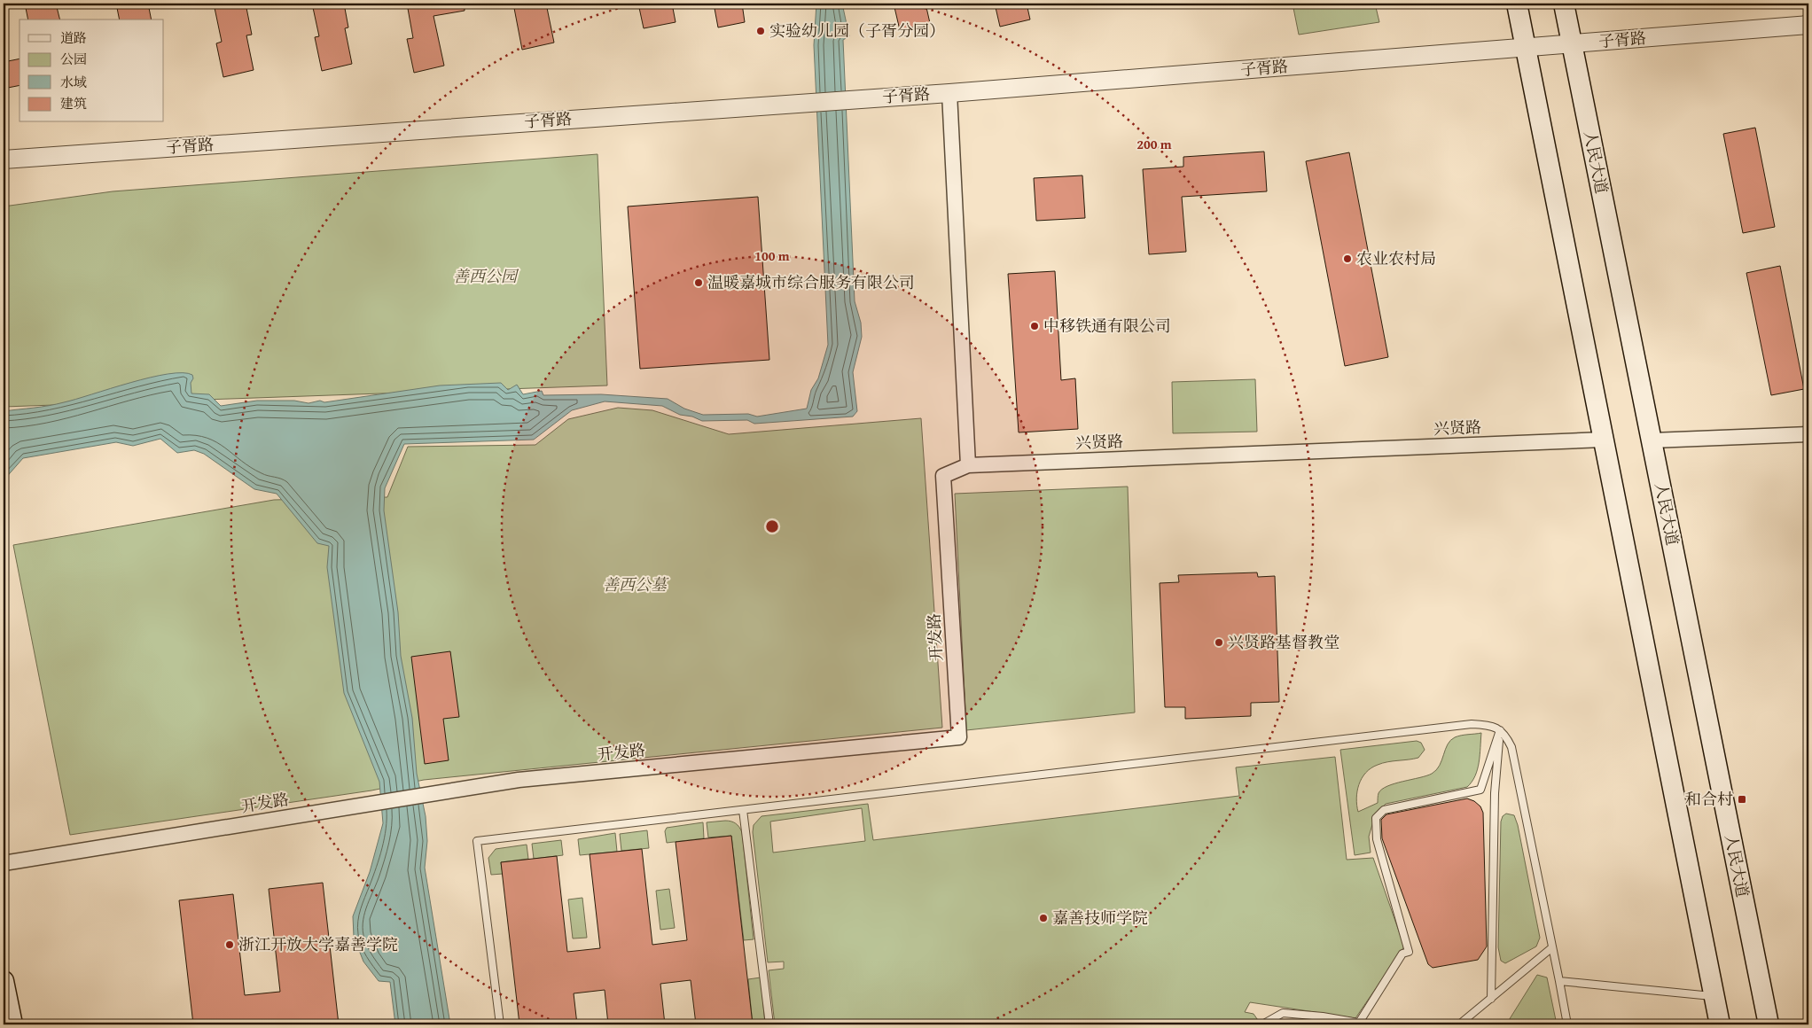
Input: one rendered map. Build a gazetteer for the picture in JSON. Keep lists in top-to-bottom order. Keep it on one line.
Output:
{"streets":{"main road":["人民大道"],"street":["子胥路","兴贤路","开发路"]},"crossings":[["子胥路","人民大道"],["兴贤路","开发路"]],"parks":["善西公园","善西公墓"],"places":{"other":["实验幼儿园（子胥分园）","农业农村局","温暖嘉城市综合服务有限公司","中移铁通有限公司","兴贤路基督教堂","嘉善技师学院","浙江开放大学嘉善学院"],"transit":["和合村"]},"legend":["道路","公园","水域","建筑"],"rings":["200 m","100 m"]}
